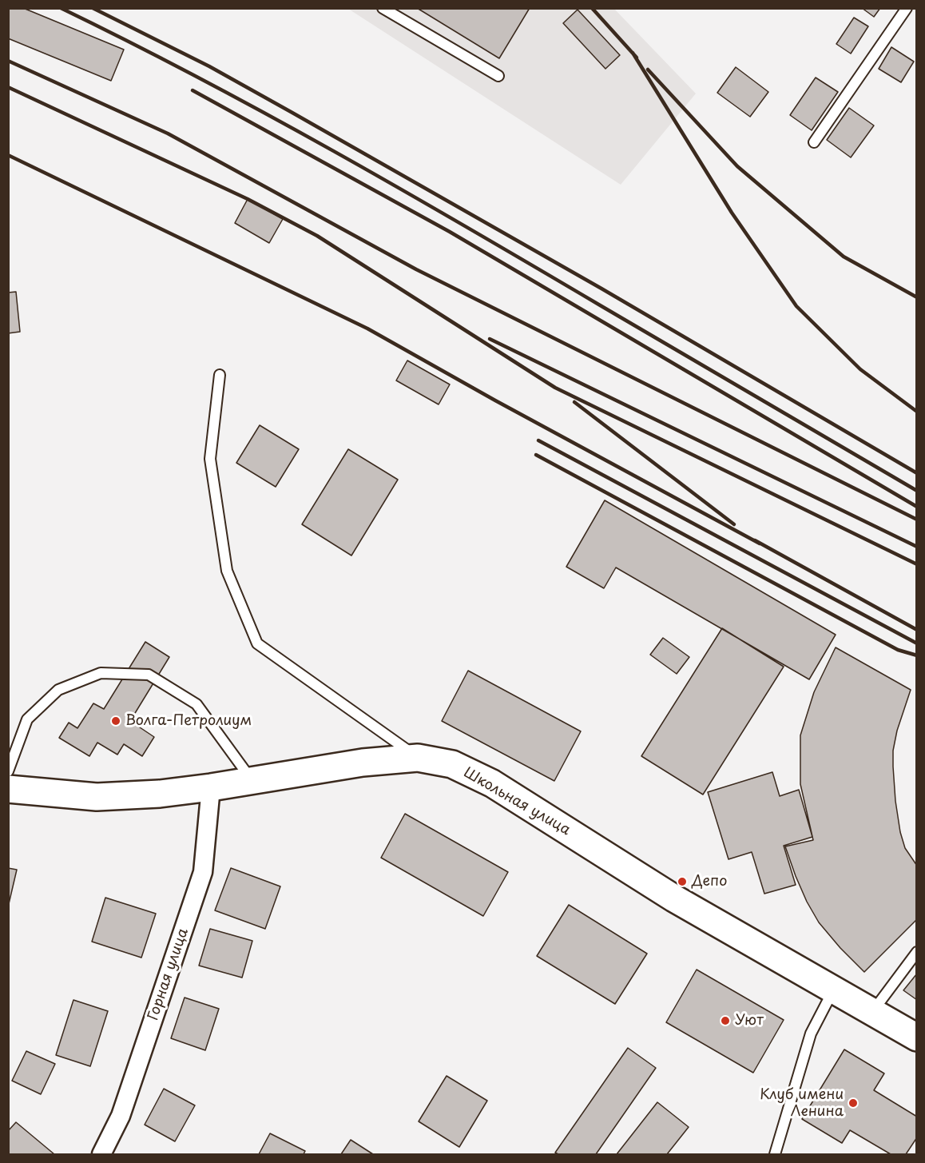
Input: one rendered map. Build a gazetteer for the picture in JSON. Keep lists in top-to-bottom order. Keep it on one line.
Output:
{"streets":{"main road":["Школьная улица"],"street":["Горная улица"]},"crossings":[["Школьная улица","Горная улица"]],"places":["Волга-Петролиум","Депо","Уют","Клуб имени Ленина"]}
